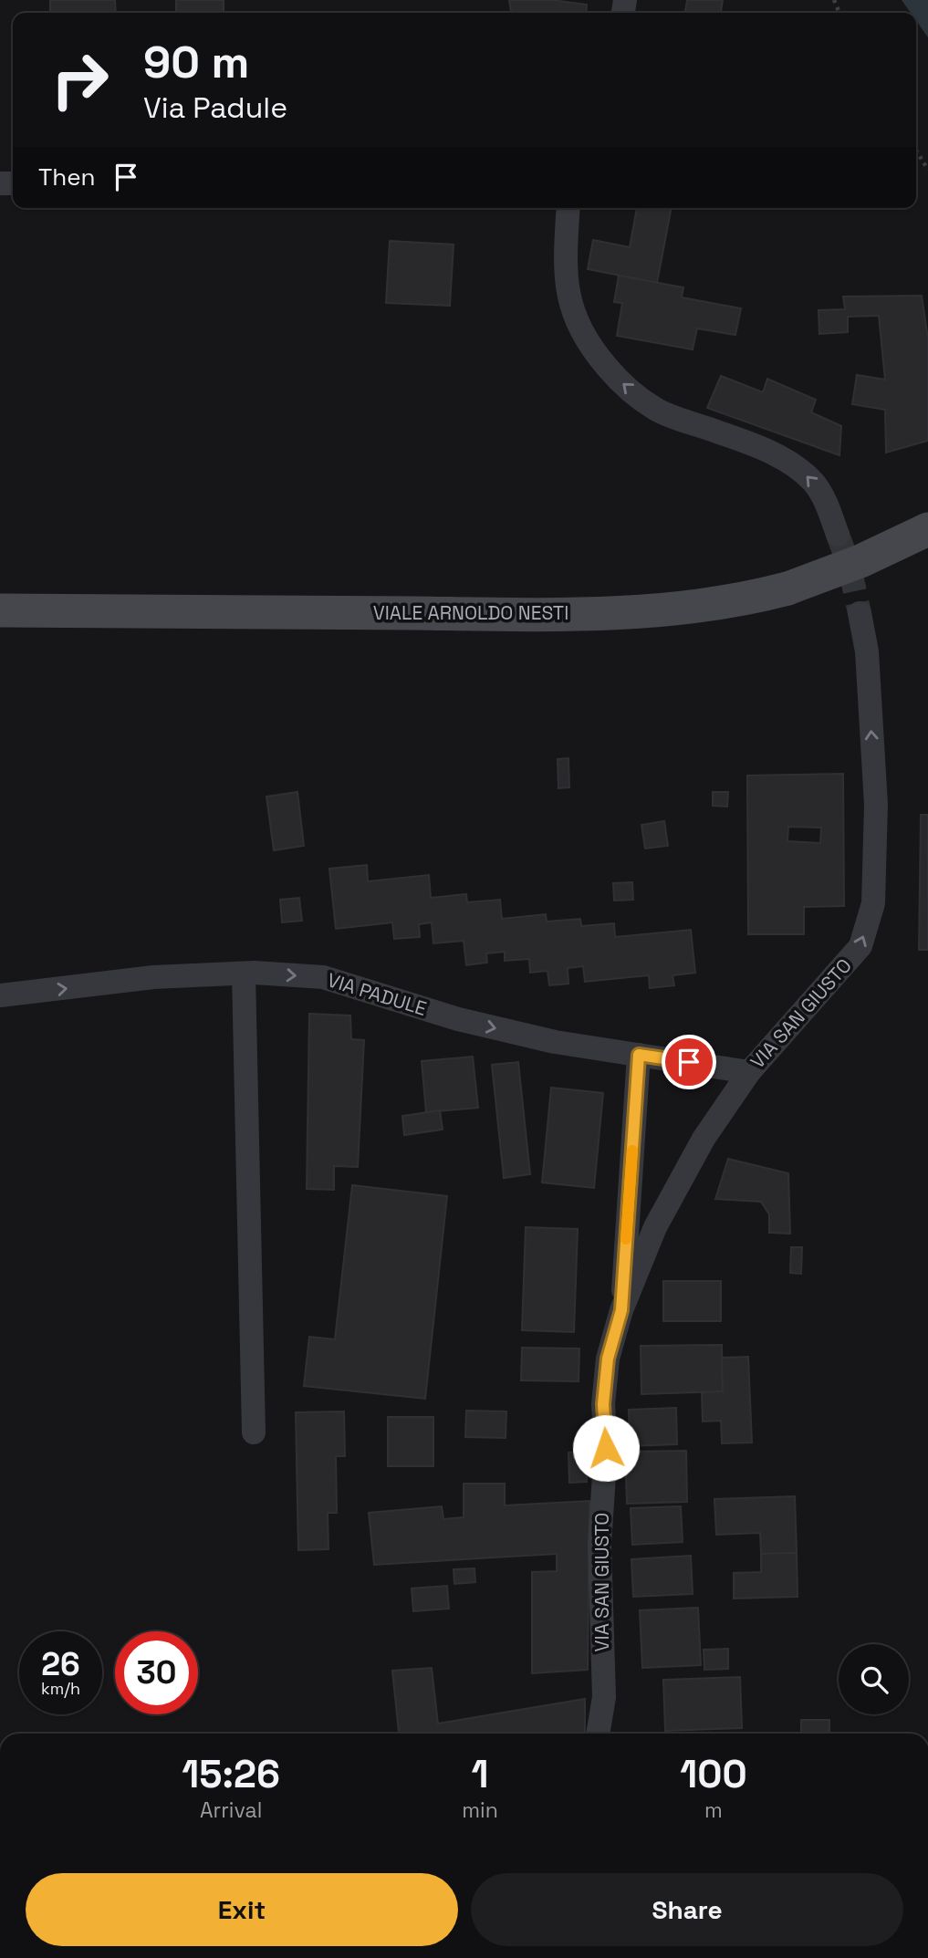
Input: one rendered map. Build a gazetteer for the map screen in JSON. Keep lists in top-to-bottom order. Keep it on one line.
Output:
{"streets":{"street":["VIALE ARNOLDO NESTI","VIA PADULE","VIA SAN GIUSTO"]},"crossings":[["VIA PADULE","VIA SAN GIUSTO"]],"one_way":["VIA PADULE"],"page":{"turn":["90 m","Via Padule"],"then":"Then","speed":"26 km/h","limit":"30","eta":["15:26","Arrival","1","min","100","m"],"buttons":["Exit","Share"]}}
